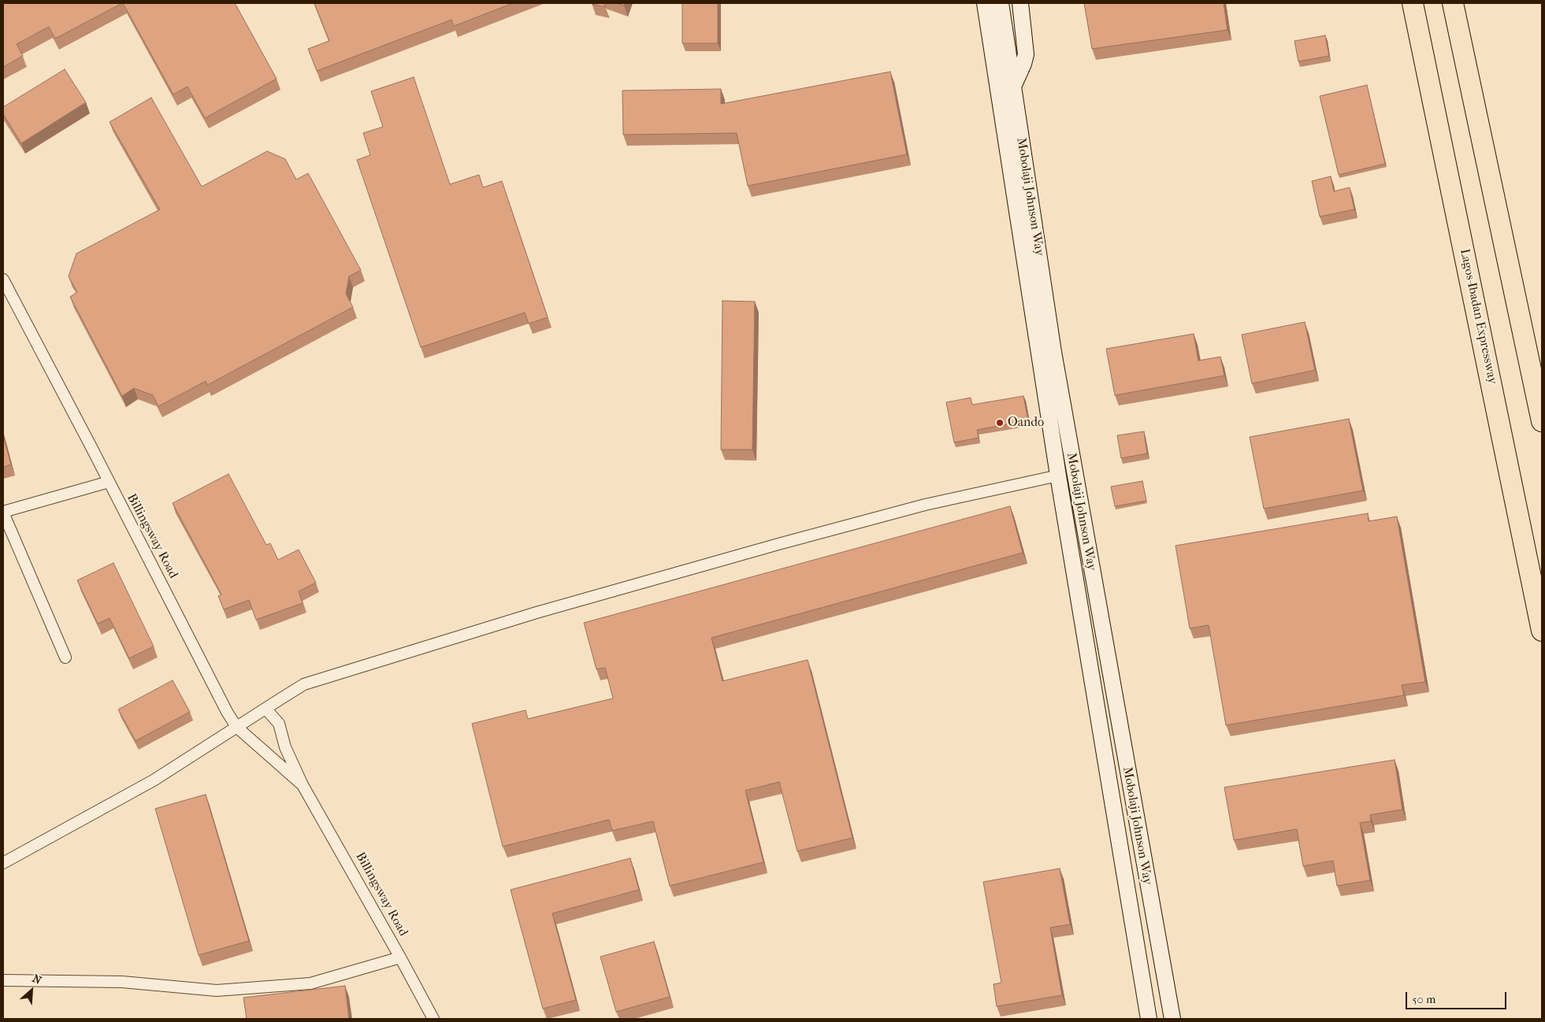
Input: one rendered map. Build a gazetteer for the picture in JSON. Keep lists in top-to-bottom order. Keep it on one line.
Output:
{"streets":{"highway":["Lagos-Ibadan Expressway"],"street":["Mobolaji Johnson Way","Billingsway Road"]},"places":["Oando"],"scale_bar":"50 m","north":"top right"}
